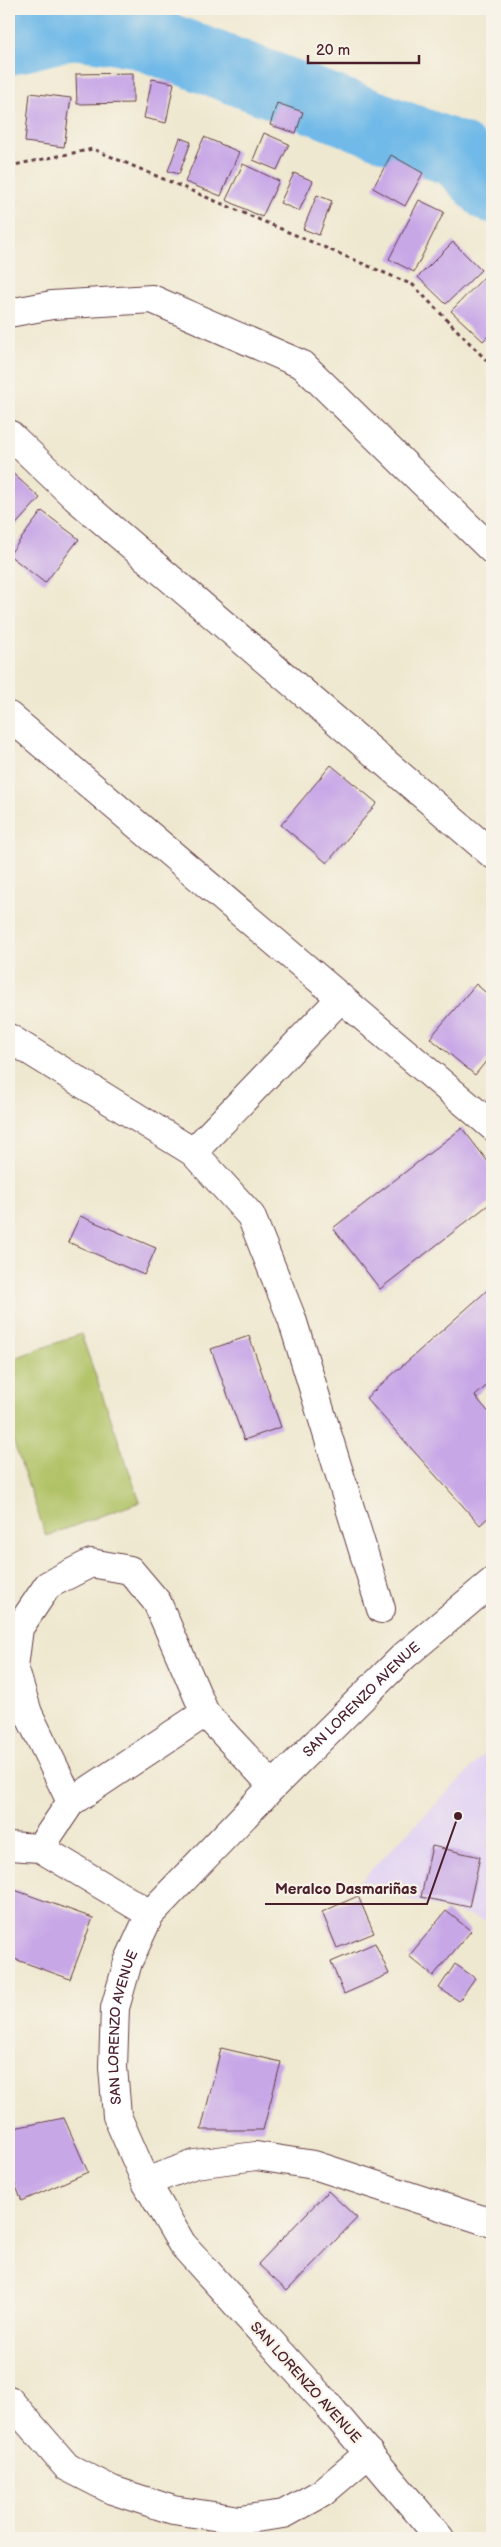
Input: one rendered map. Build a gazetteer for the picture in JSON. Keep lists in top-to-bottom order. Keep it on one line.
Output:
{"streets":{"street":["SAN LORENZO AVENUE"]},"places":["Meralco Dasmariñas"],"scale_bar":"20 m"}
